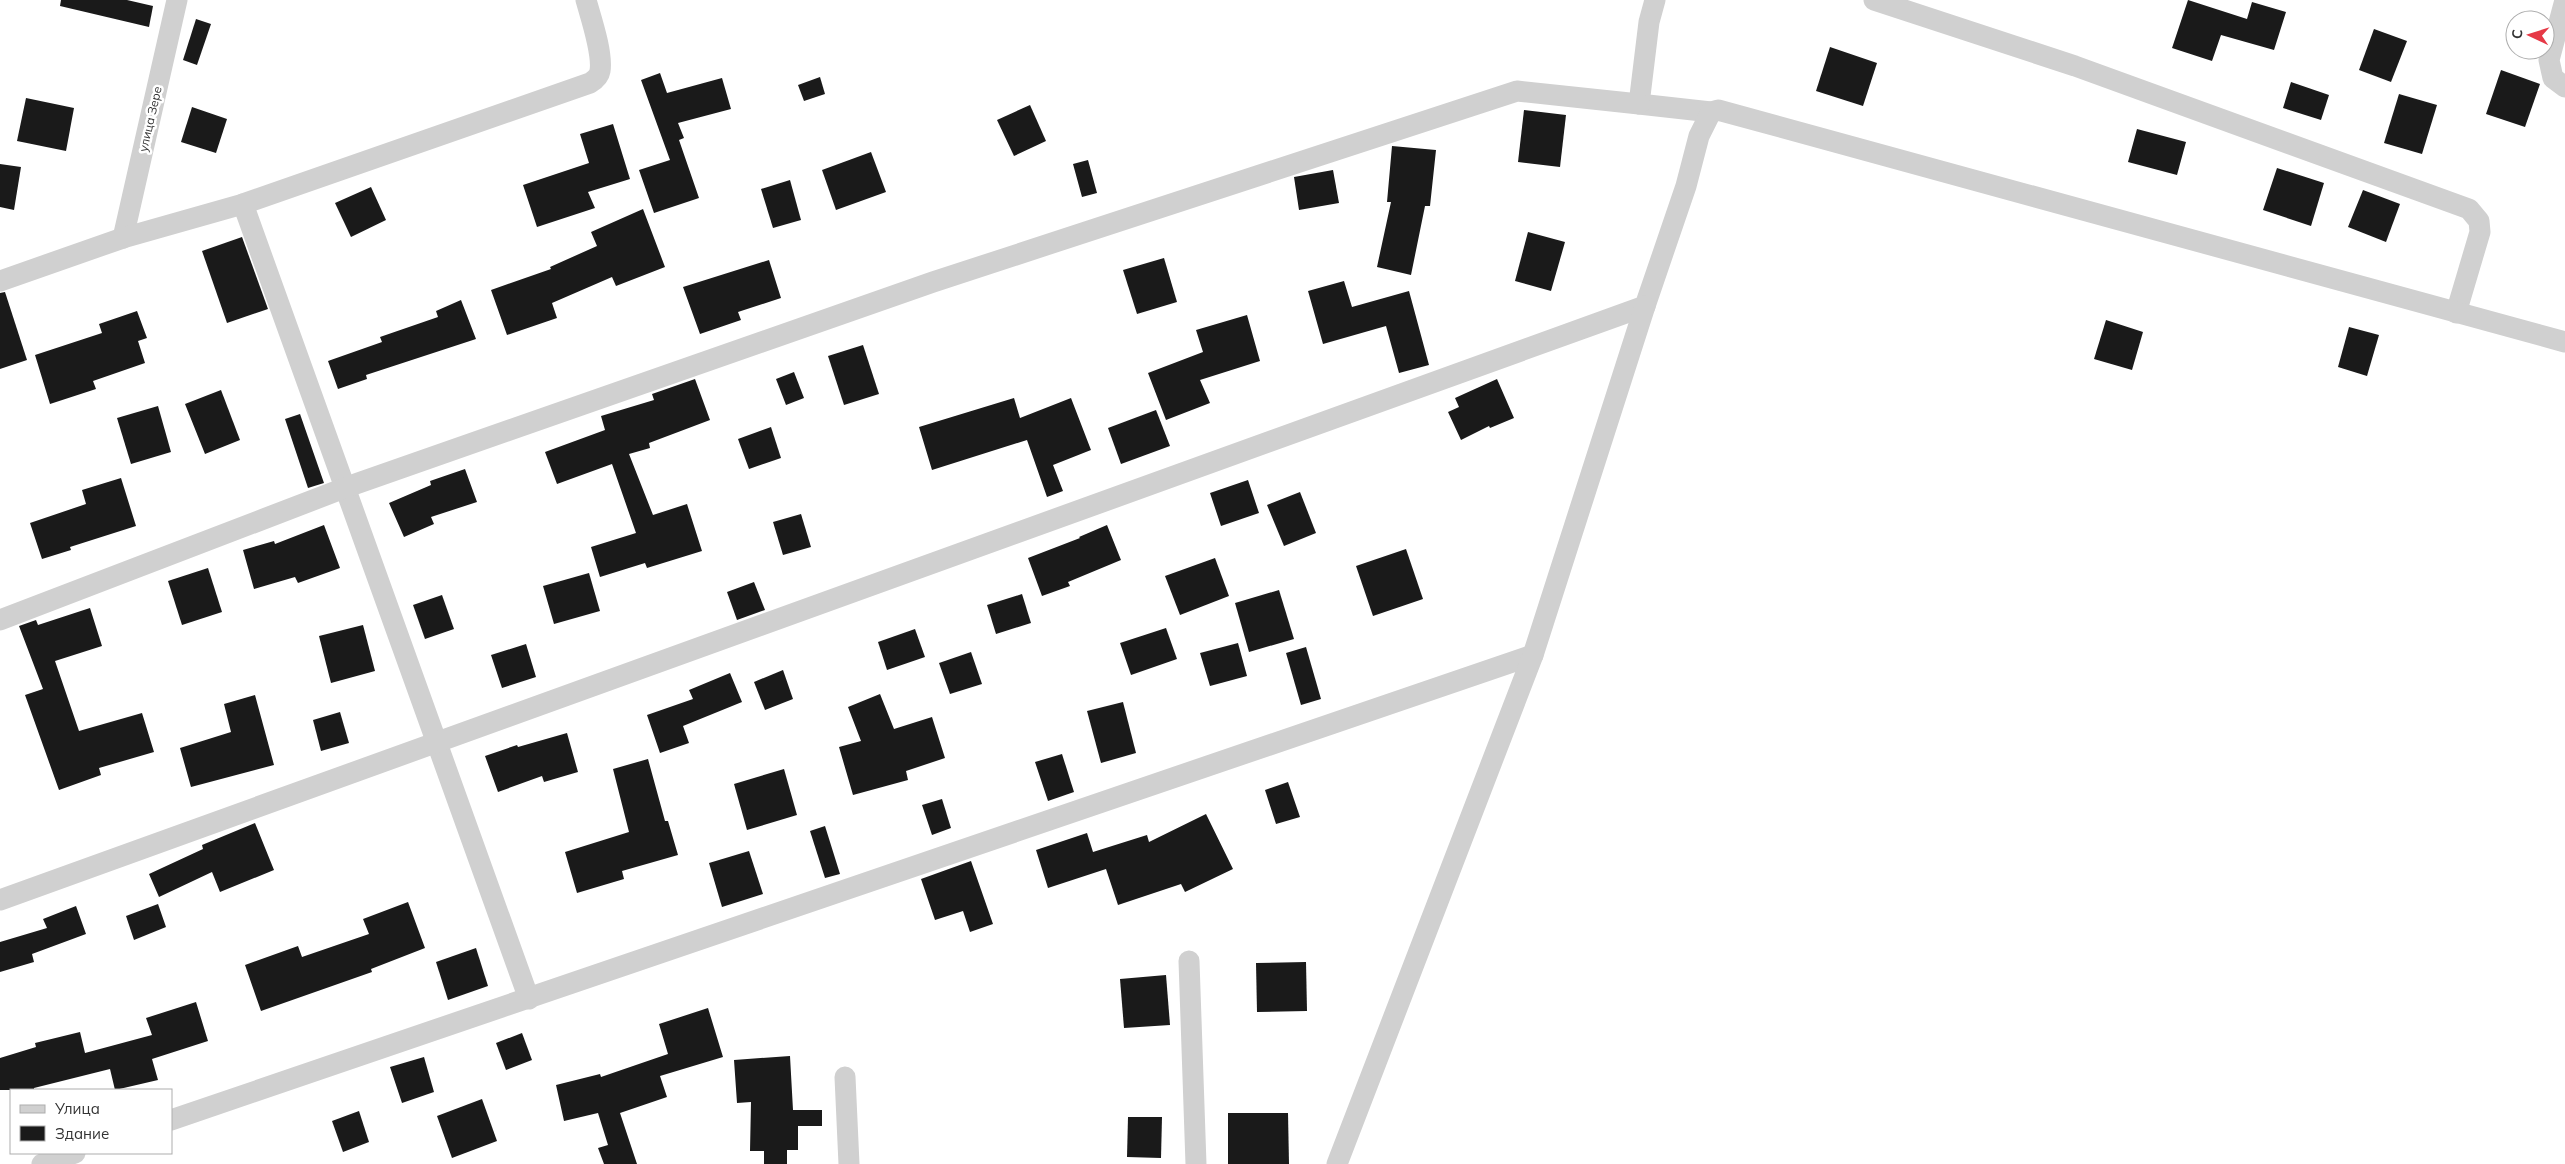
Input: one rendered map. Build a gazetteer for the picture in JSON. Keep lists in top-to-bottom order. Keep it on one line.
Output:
{"streets":{"street":["улица Зере"]},"legend":["Улица","Здание"],"north":"left"}
